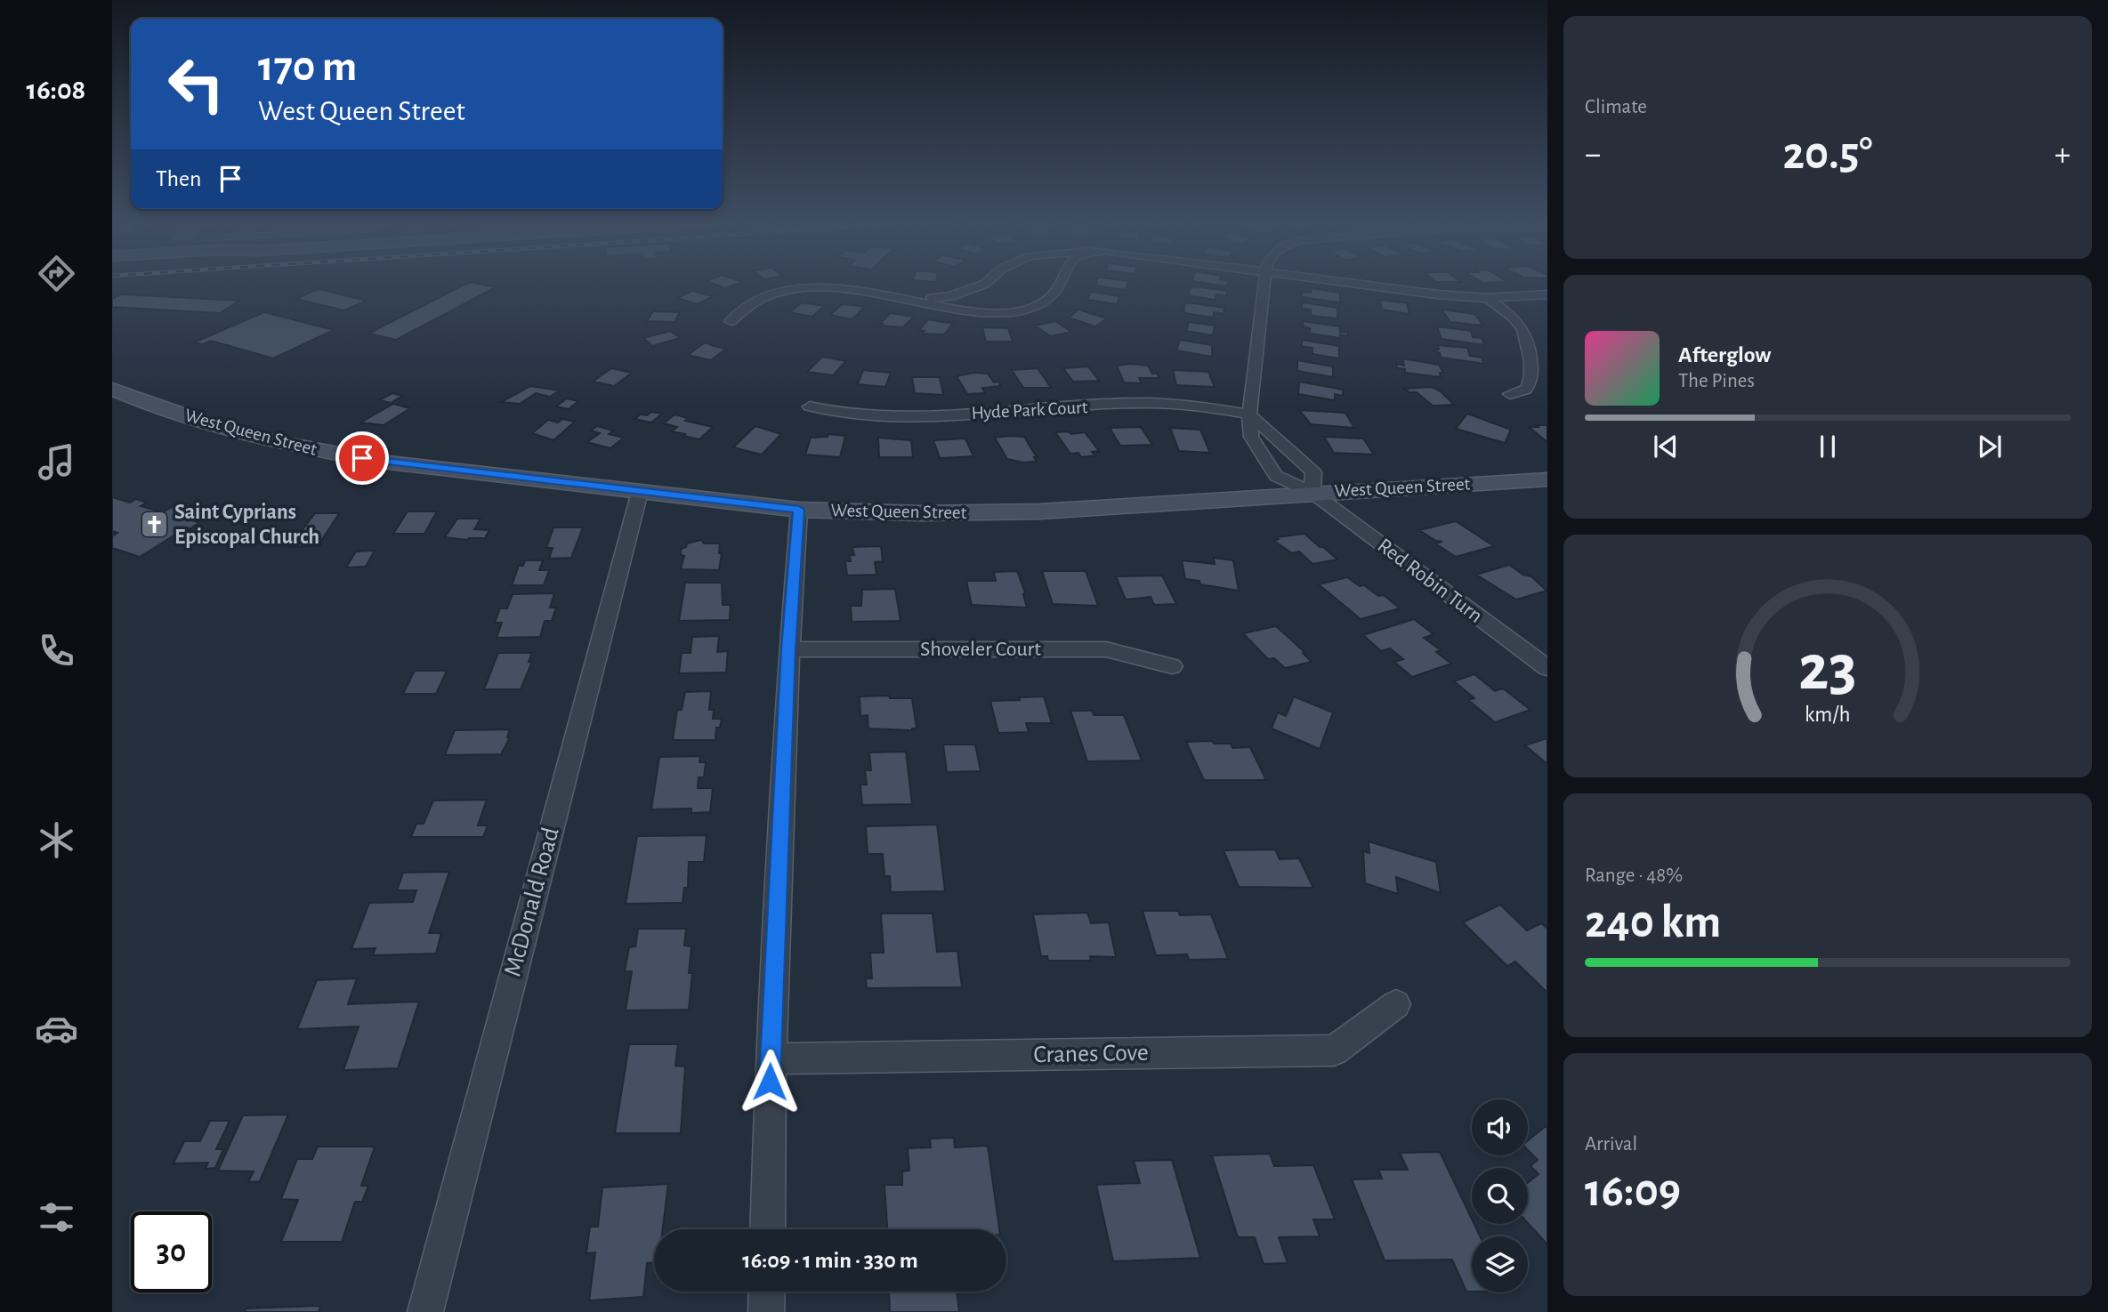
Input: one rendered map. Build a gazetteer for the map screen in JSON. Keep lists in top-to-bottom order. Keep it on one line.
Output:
{"streets":{"main road":["West Queen Street"],"street":["Hyde Park Court","Red Robin Turn","Shoveler Court","McDonald Road","Cranes Cove"]},"crossings":[["Hyde Park Court","Red Robin Turn"],["West Queen Street","Red Robin Turn"],["West Queen Street","McDonald Road"]],"places":{"church":["Saint Cyprians Episcopal Church"]},"page":{"tabs":"16:08","tile":["Climate",["Range · 48%","240 km"],["Arrival","16:09"]],"turn":["170 m","West Queen Street"],"heat":["−","20.5°","+"],"then":"Then","song":["Afterglow","The Pines"],"limit":"30","trip":"16:09 · 1 min · 330 m","gauge":["23","km/h"]}}
